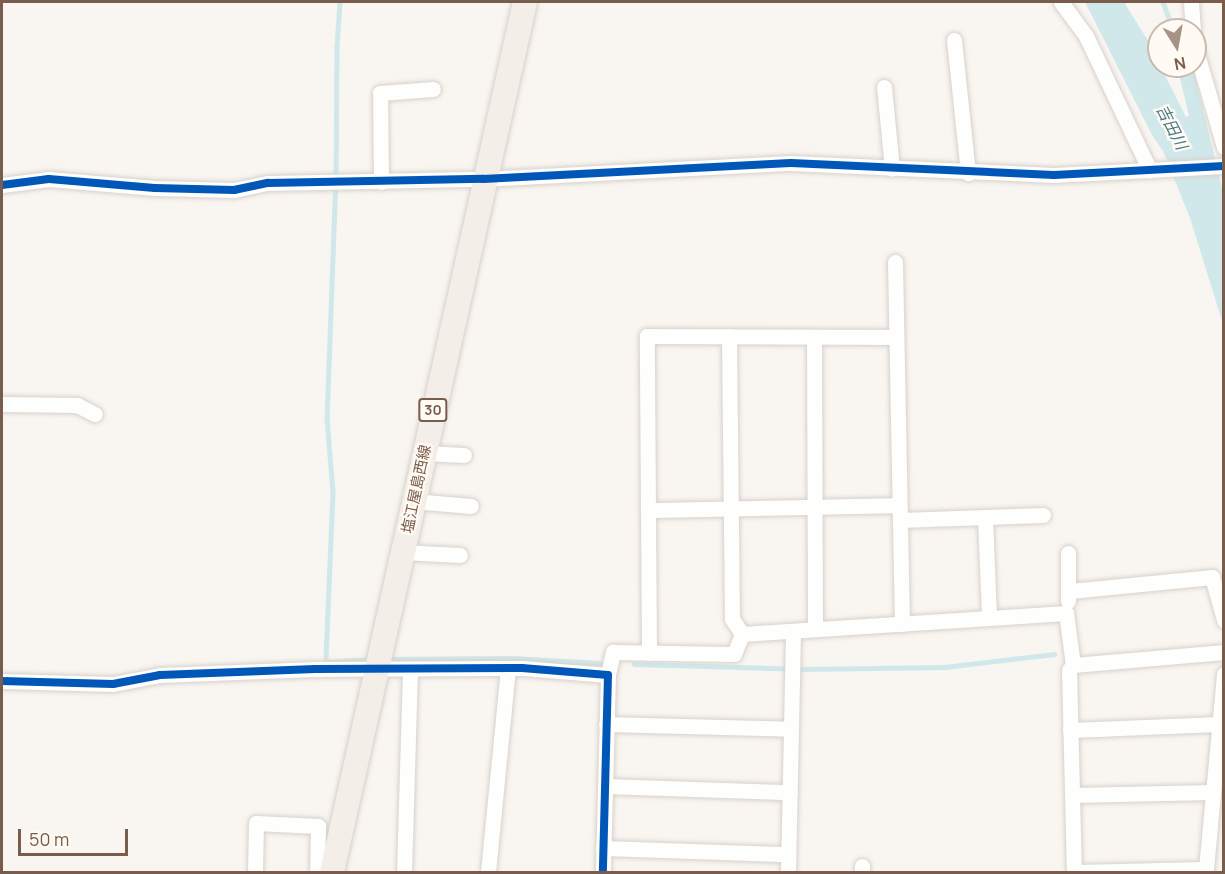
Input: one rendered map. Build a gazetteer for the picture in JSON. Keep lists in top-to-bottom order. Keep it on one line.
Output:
{"streets":{"main road":["30","塩江屋島西線"]},"water":["吉田川"],"scale_bar":"50 m","north":"bottom"}
